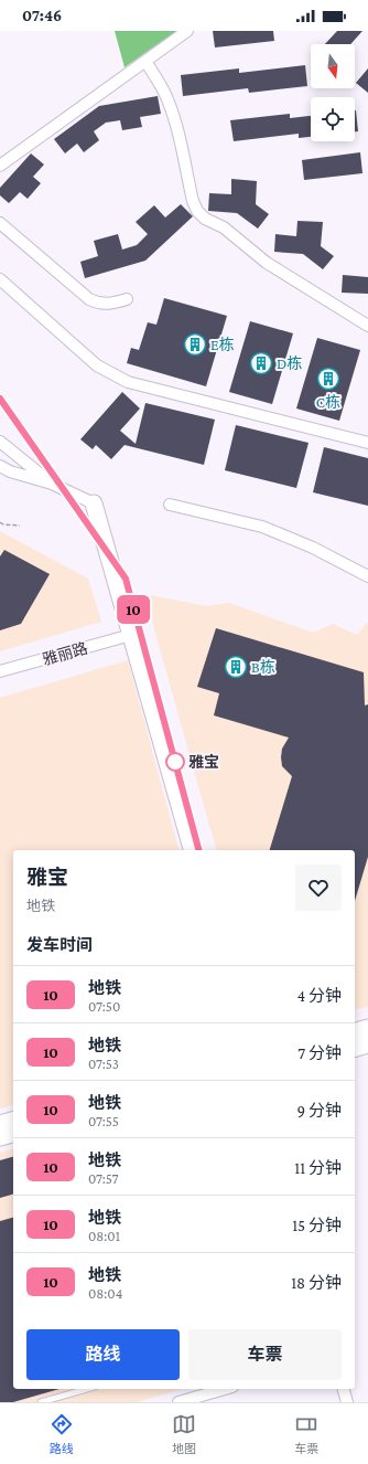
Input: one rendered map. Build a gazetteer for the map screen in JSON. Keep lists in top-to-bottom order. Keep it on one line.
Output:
{"streets":{"street":["雅丽路"]},"places":{"building":["E栋","D栋","C栋","B栋"],"other":["雅宝"]},"lines":["metro line 10"],"north":"bottom","page":{"status":"07:46","on_map":"10","heading":[["雅宝","地铁"],"发车时间"],"list":[{"mark":"10","name":"地铁","note":"07:50","value":"4 分钟"},{"mark":"10","name":"地铁","note":"07:53","value":"7 分钟"},{"mark":"10","name":"地铁","note":"07:55","value":"9 分钟"},{"mark":"10","name":"地铁","note":"07:57","value":"11 分钟"},{"mark":"10","name":"地铁","note":"08:01","value":"15 分钟"},{"mark":"10","name":"地铁","note":"08:04","value":"18 分钟"}],"buttons":["路线","车票"],"tabs":["路线","地图","车票"]}}
